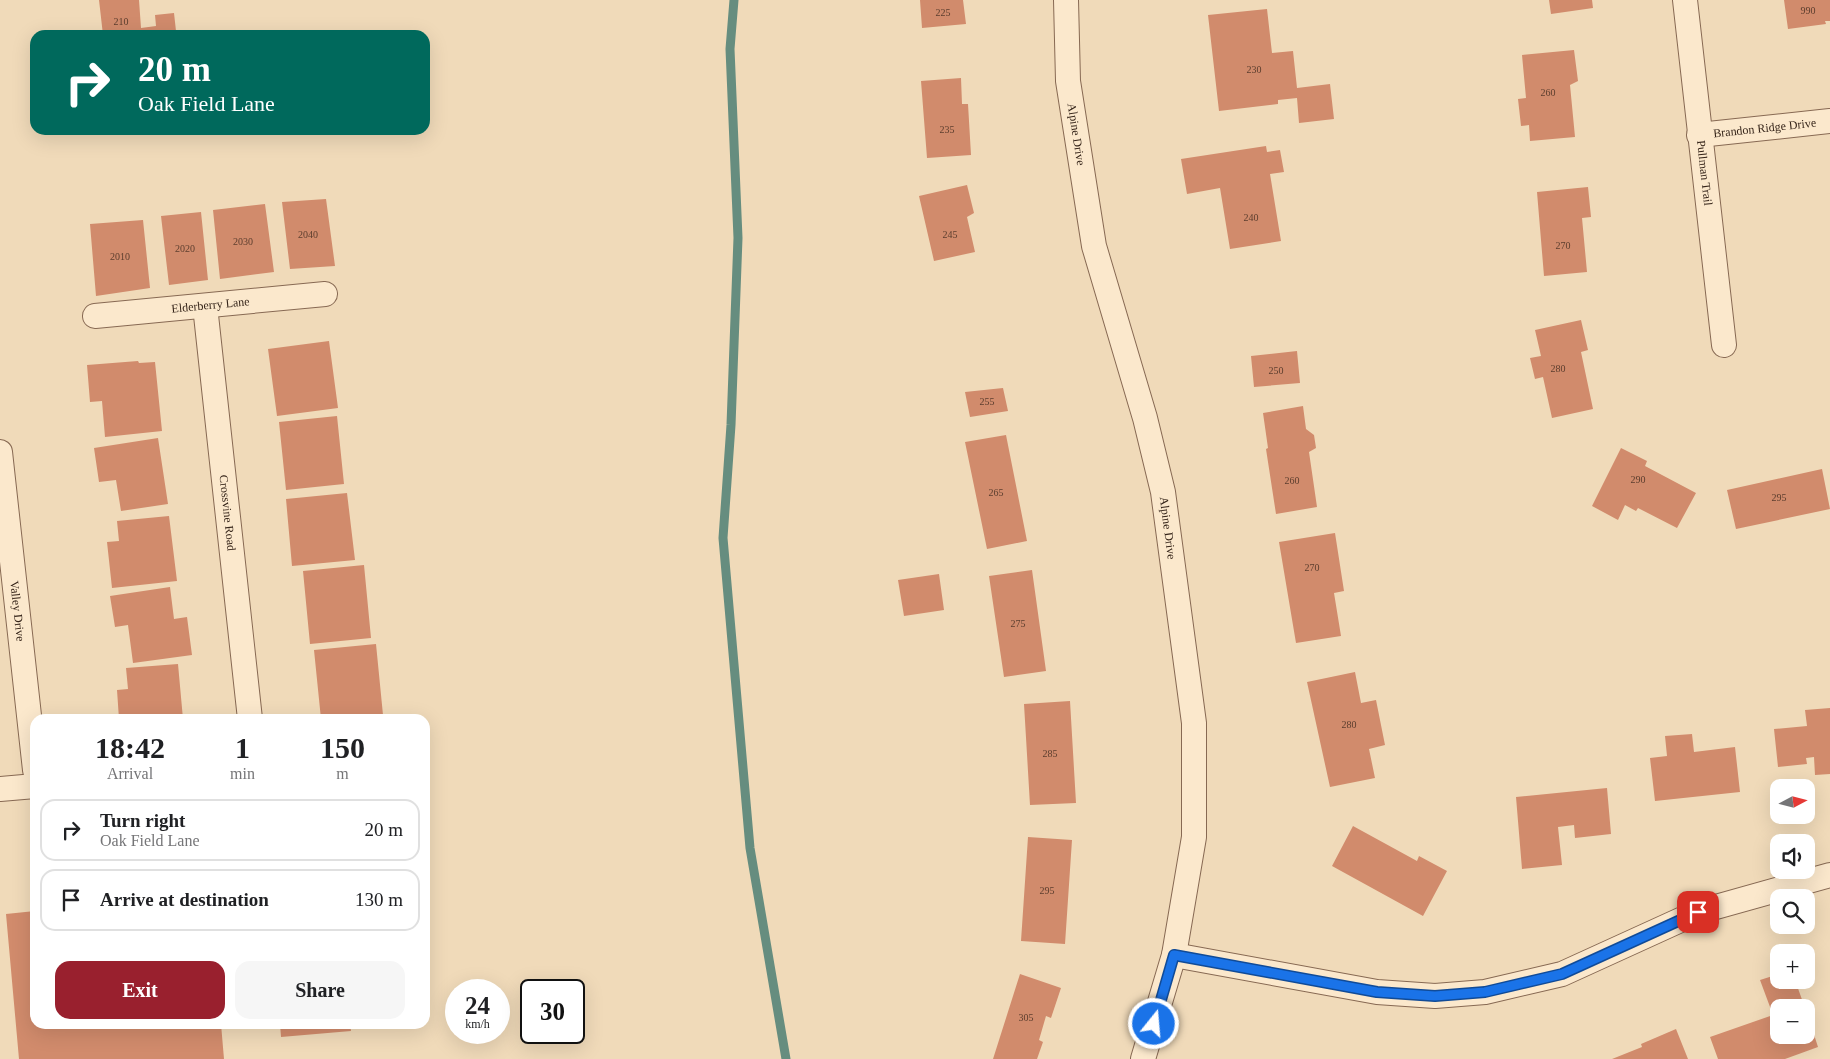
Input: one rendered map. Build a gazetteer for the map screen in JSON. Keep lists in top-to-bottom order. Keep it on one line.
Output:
{"streets":{"street":["Brandon Ridge Drive","Alpine Drive","Pullman Trail","Elderberry Lane","Crossvine Road","Valley Drive"]},"crossings":[["Brandon Ridge Drive","Pullman Trail"],["Elderberry Lane","Crossvine Road"]],"house_numbers":["990","225","210","230","260","235","240","2040","245","2030","270","2020","2010","280","250","255","290","260","265","295","270","275","280","285","295","305"],"north":"right","page":{"turn":["20 m","Oak Field Lane"],"eta":["18:42","Arrival","1","min","150","m"],"map_buttons":["+","−"],"list":[{"name":"Turn right","note":"Oak Field Lane","value":"20 m"},{"name":"Arrive at destination","value":"130 m"}],"buttons":["Exit","Share"],"speed":"24 km/h","limit":"30"}}
